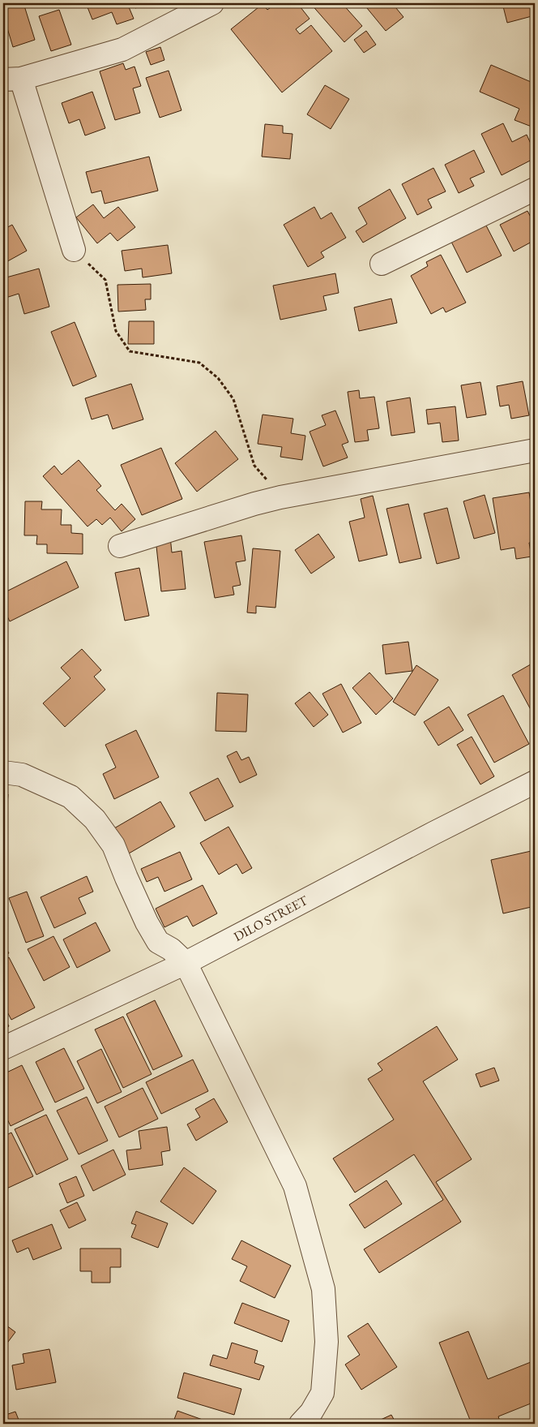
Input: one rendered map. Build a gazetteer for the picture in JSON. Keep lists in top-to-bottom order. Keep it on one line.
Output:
{"streets":{"street":["DILO STREET"]}}
